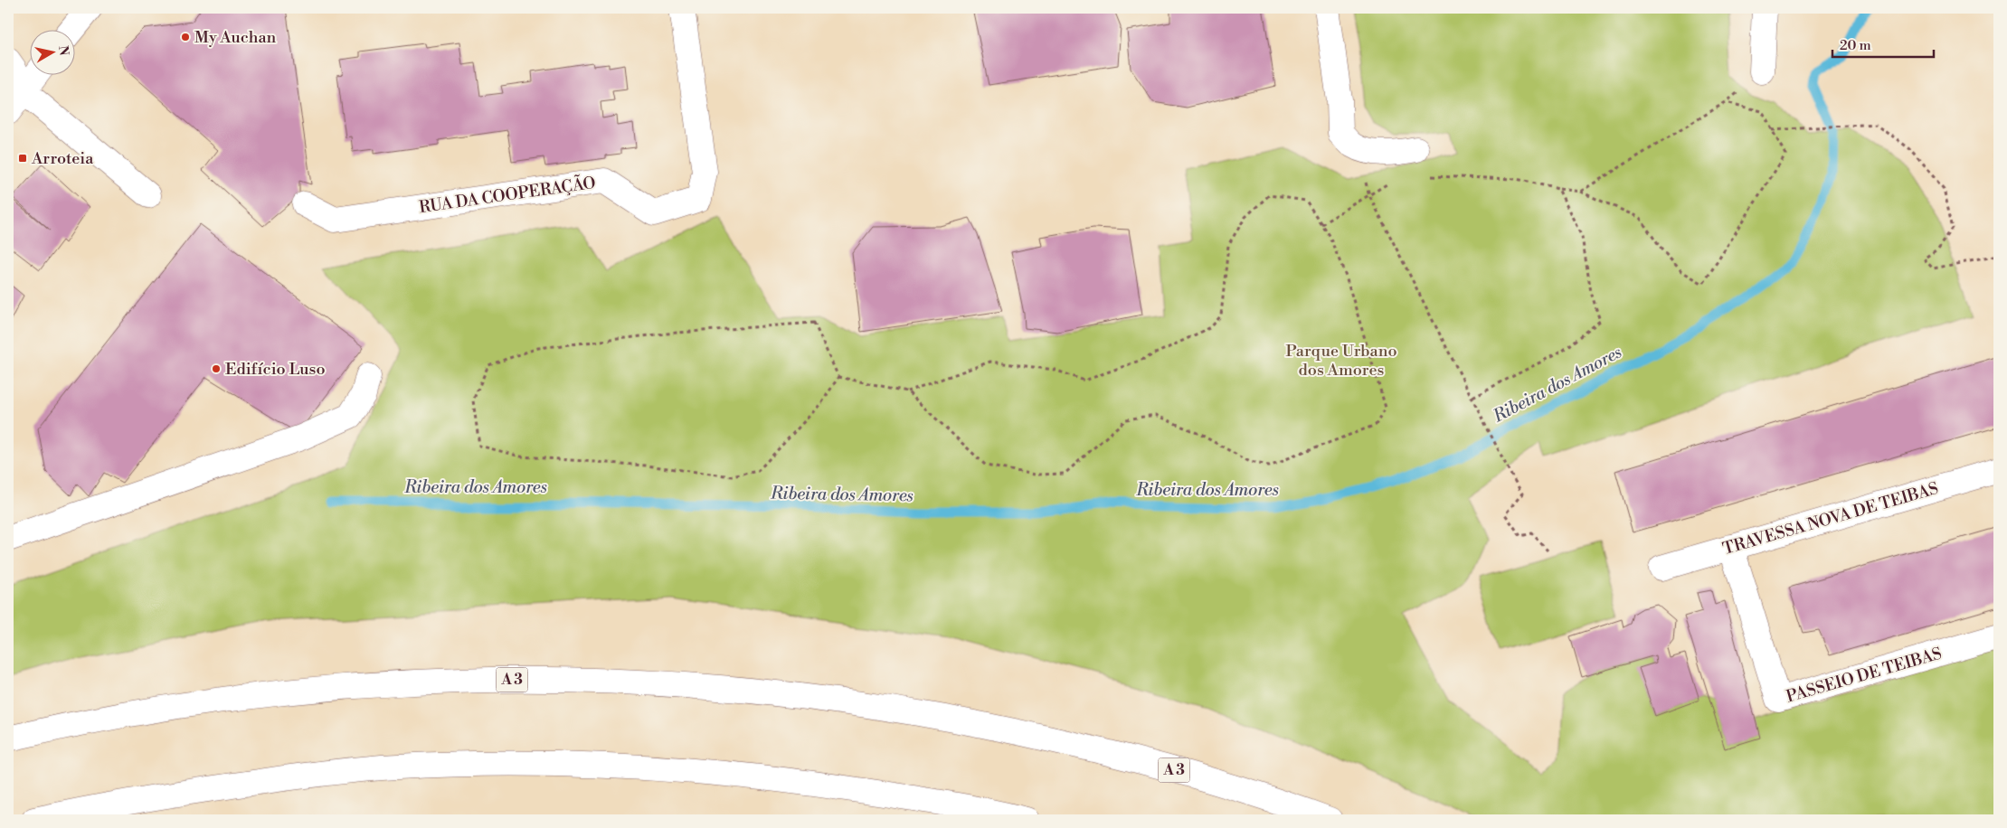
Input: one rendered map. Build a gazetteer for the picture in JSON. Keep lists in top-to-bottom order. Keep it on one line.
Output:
{"streets":{"main road":["RUA DA COOPERAÇÃO","TRAVESSA NOVA DE TEIBAS","PASSEIO DE TEIBAS","A 3"]},"crossings":[["TRAVESSA NOVA DE TEIBAS","PASSEIO DE TEIBAS"]],"water":["Ribeira dos Amores"],"parks":["Parque Urbano dos Amores"],"places":{"other":["My Auchan","Edifício Luso"],"transit":["Arroteia"]},"scale_bar":"20 m","north":"right"}
